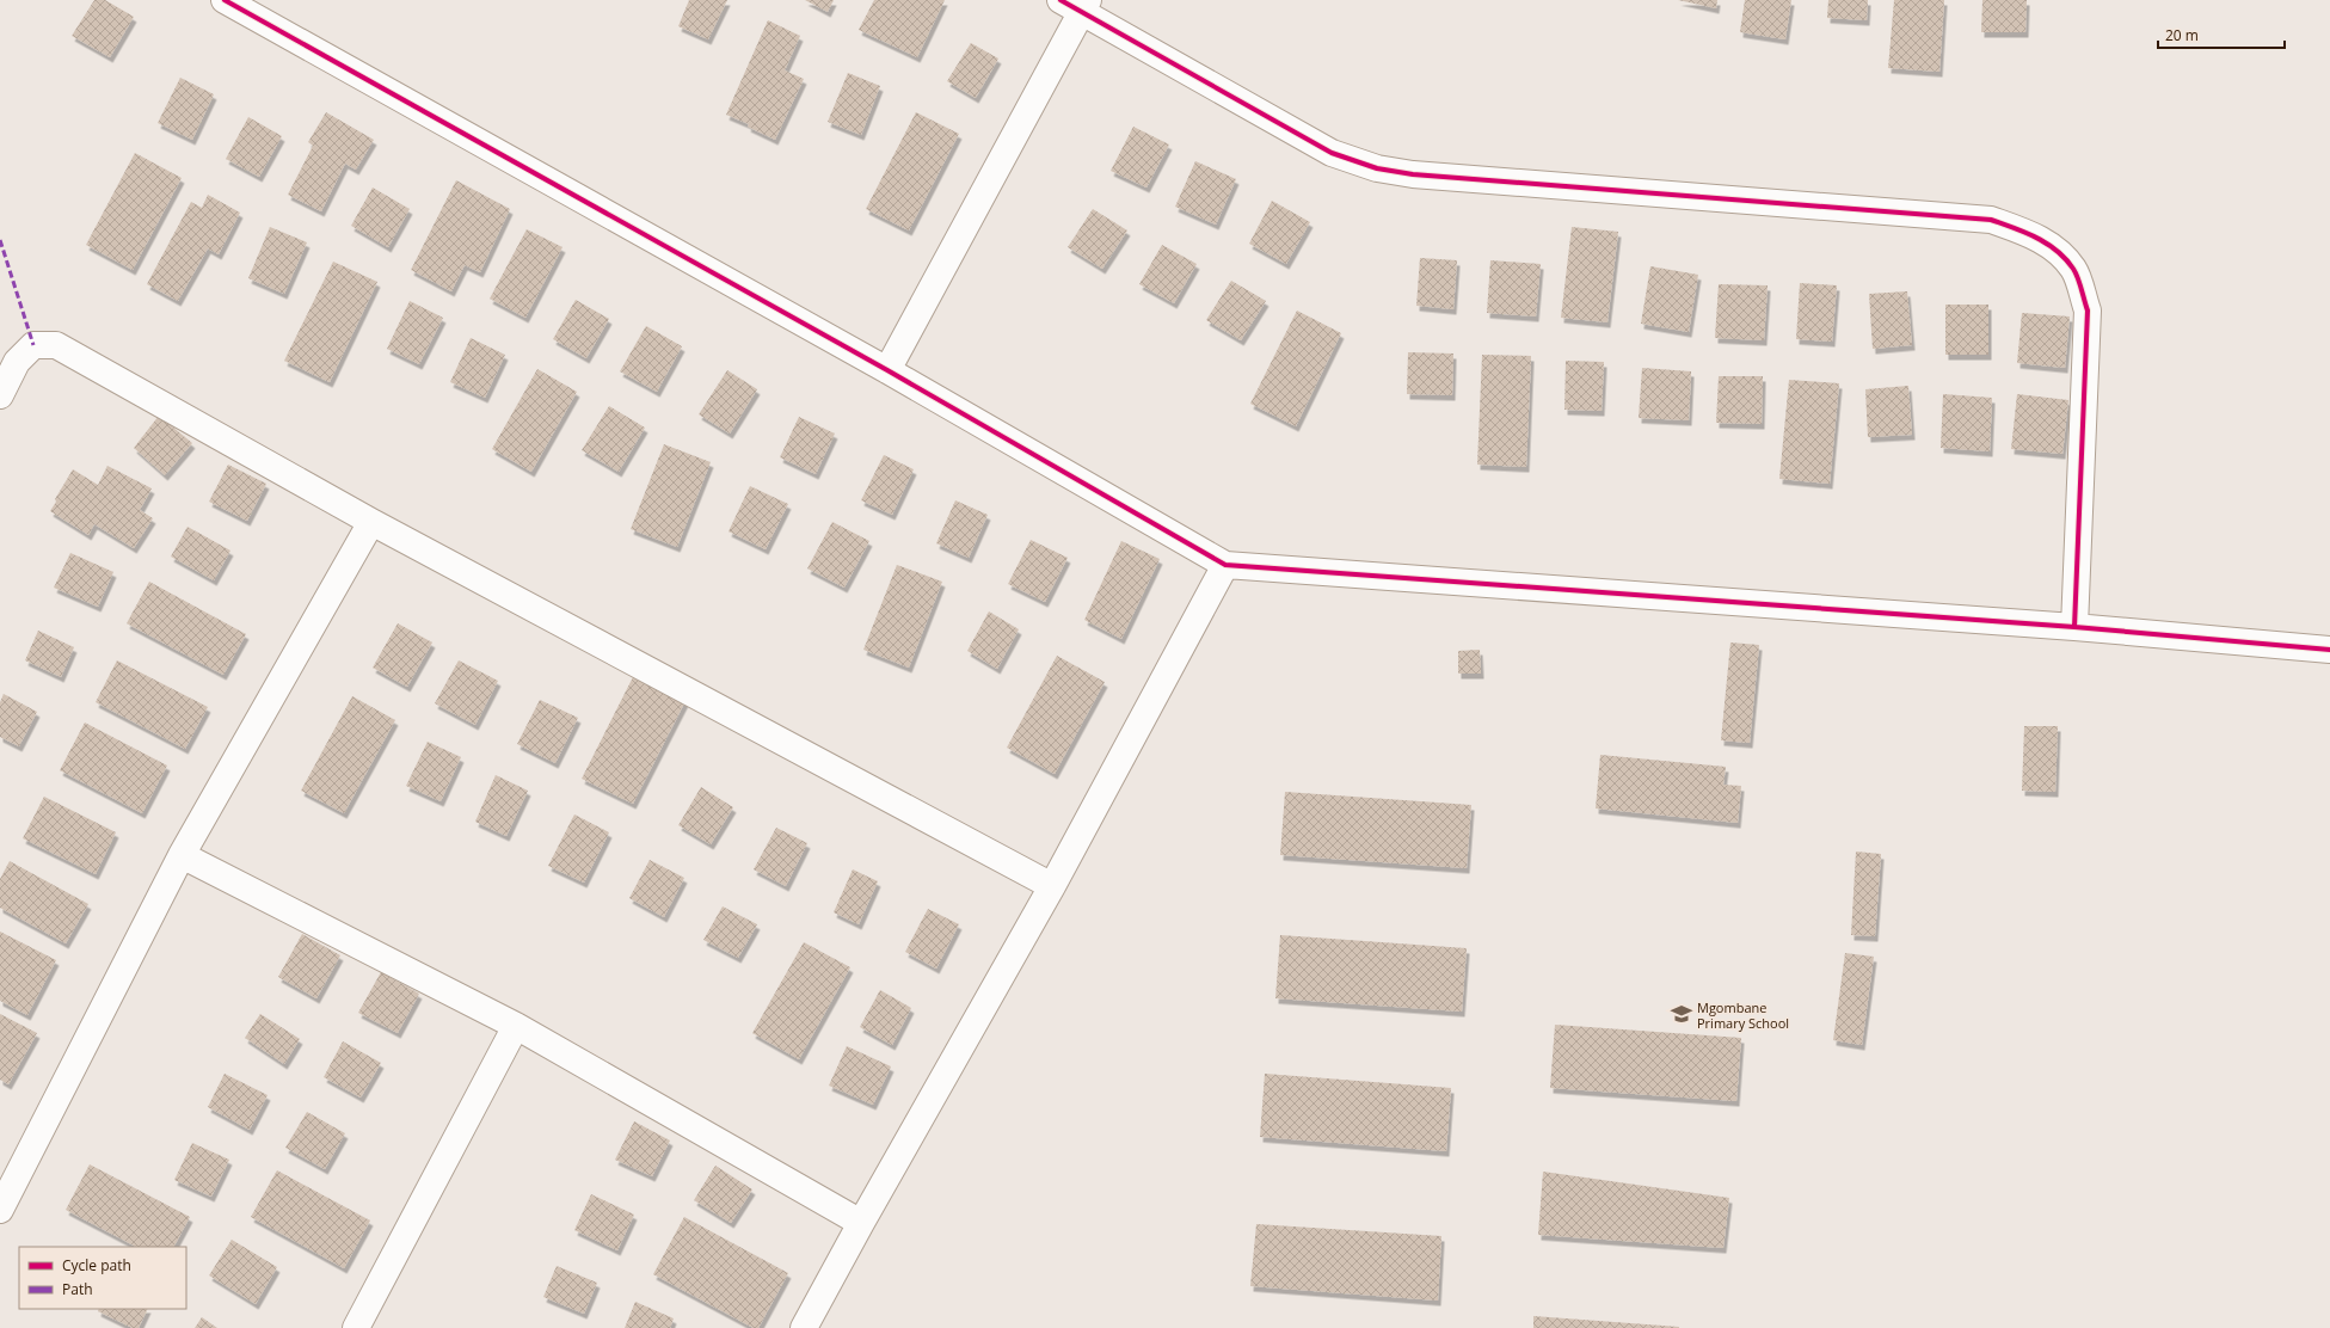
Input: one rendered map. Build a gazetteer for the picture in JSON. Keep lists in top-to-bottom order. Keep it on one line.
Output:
{"places":{"school or university":["Mgombane Primary School"]},"legend":["Cycle path","Path"],"scale_bar":"20 m"}
